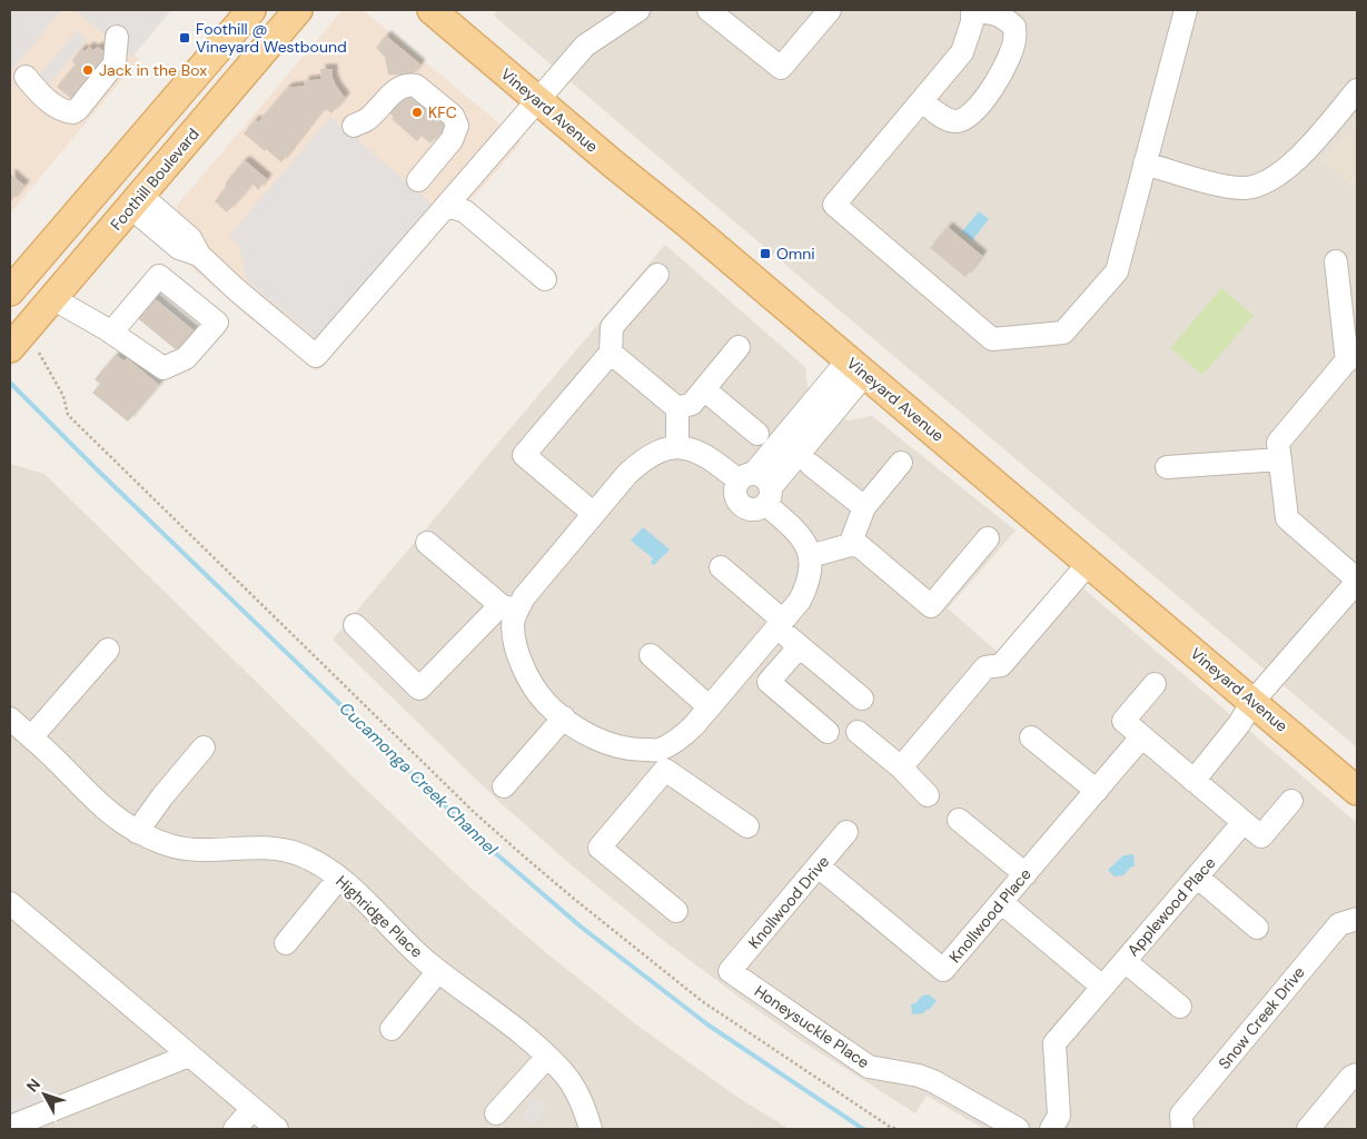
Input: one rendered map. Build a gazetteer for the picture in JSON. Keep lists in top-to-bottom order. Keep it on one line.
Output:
{"streets":{"main road":["Vineyard Avenue","Foothill Boulevard"],"street":["Knollwood Drive","Applewood Place","Knollwood Place","Highridge Place","Snow Creek Drive","Honeysuckle Place"]},"crossings":[["Knollwood Drive","Knollwood Place"],["Knollwood Drive","Honeysuckle Place"]],"water":["Cucamonga Creek Channel"],"places":{"transit":["Foothill @ Vineyard Westbound","Omni"],"other":["Jack in the Box","KFC"]},"north":"top left"}
